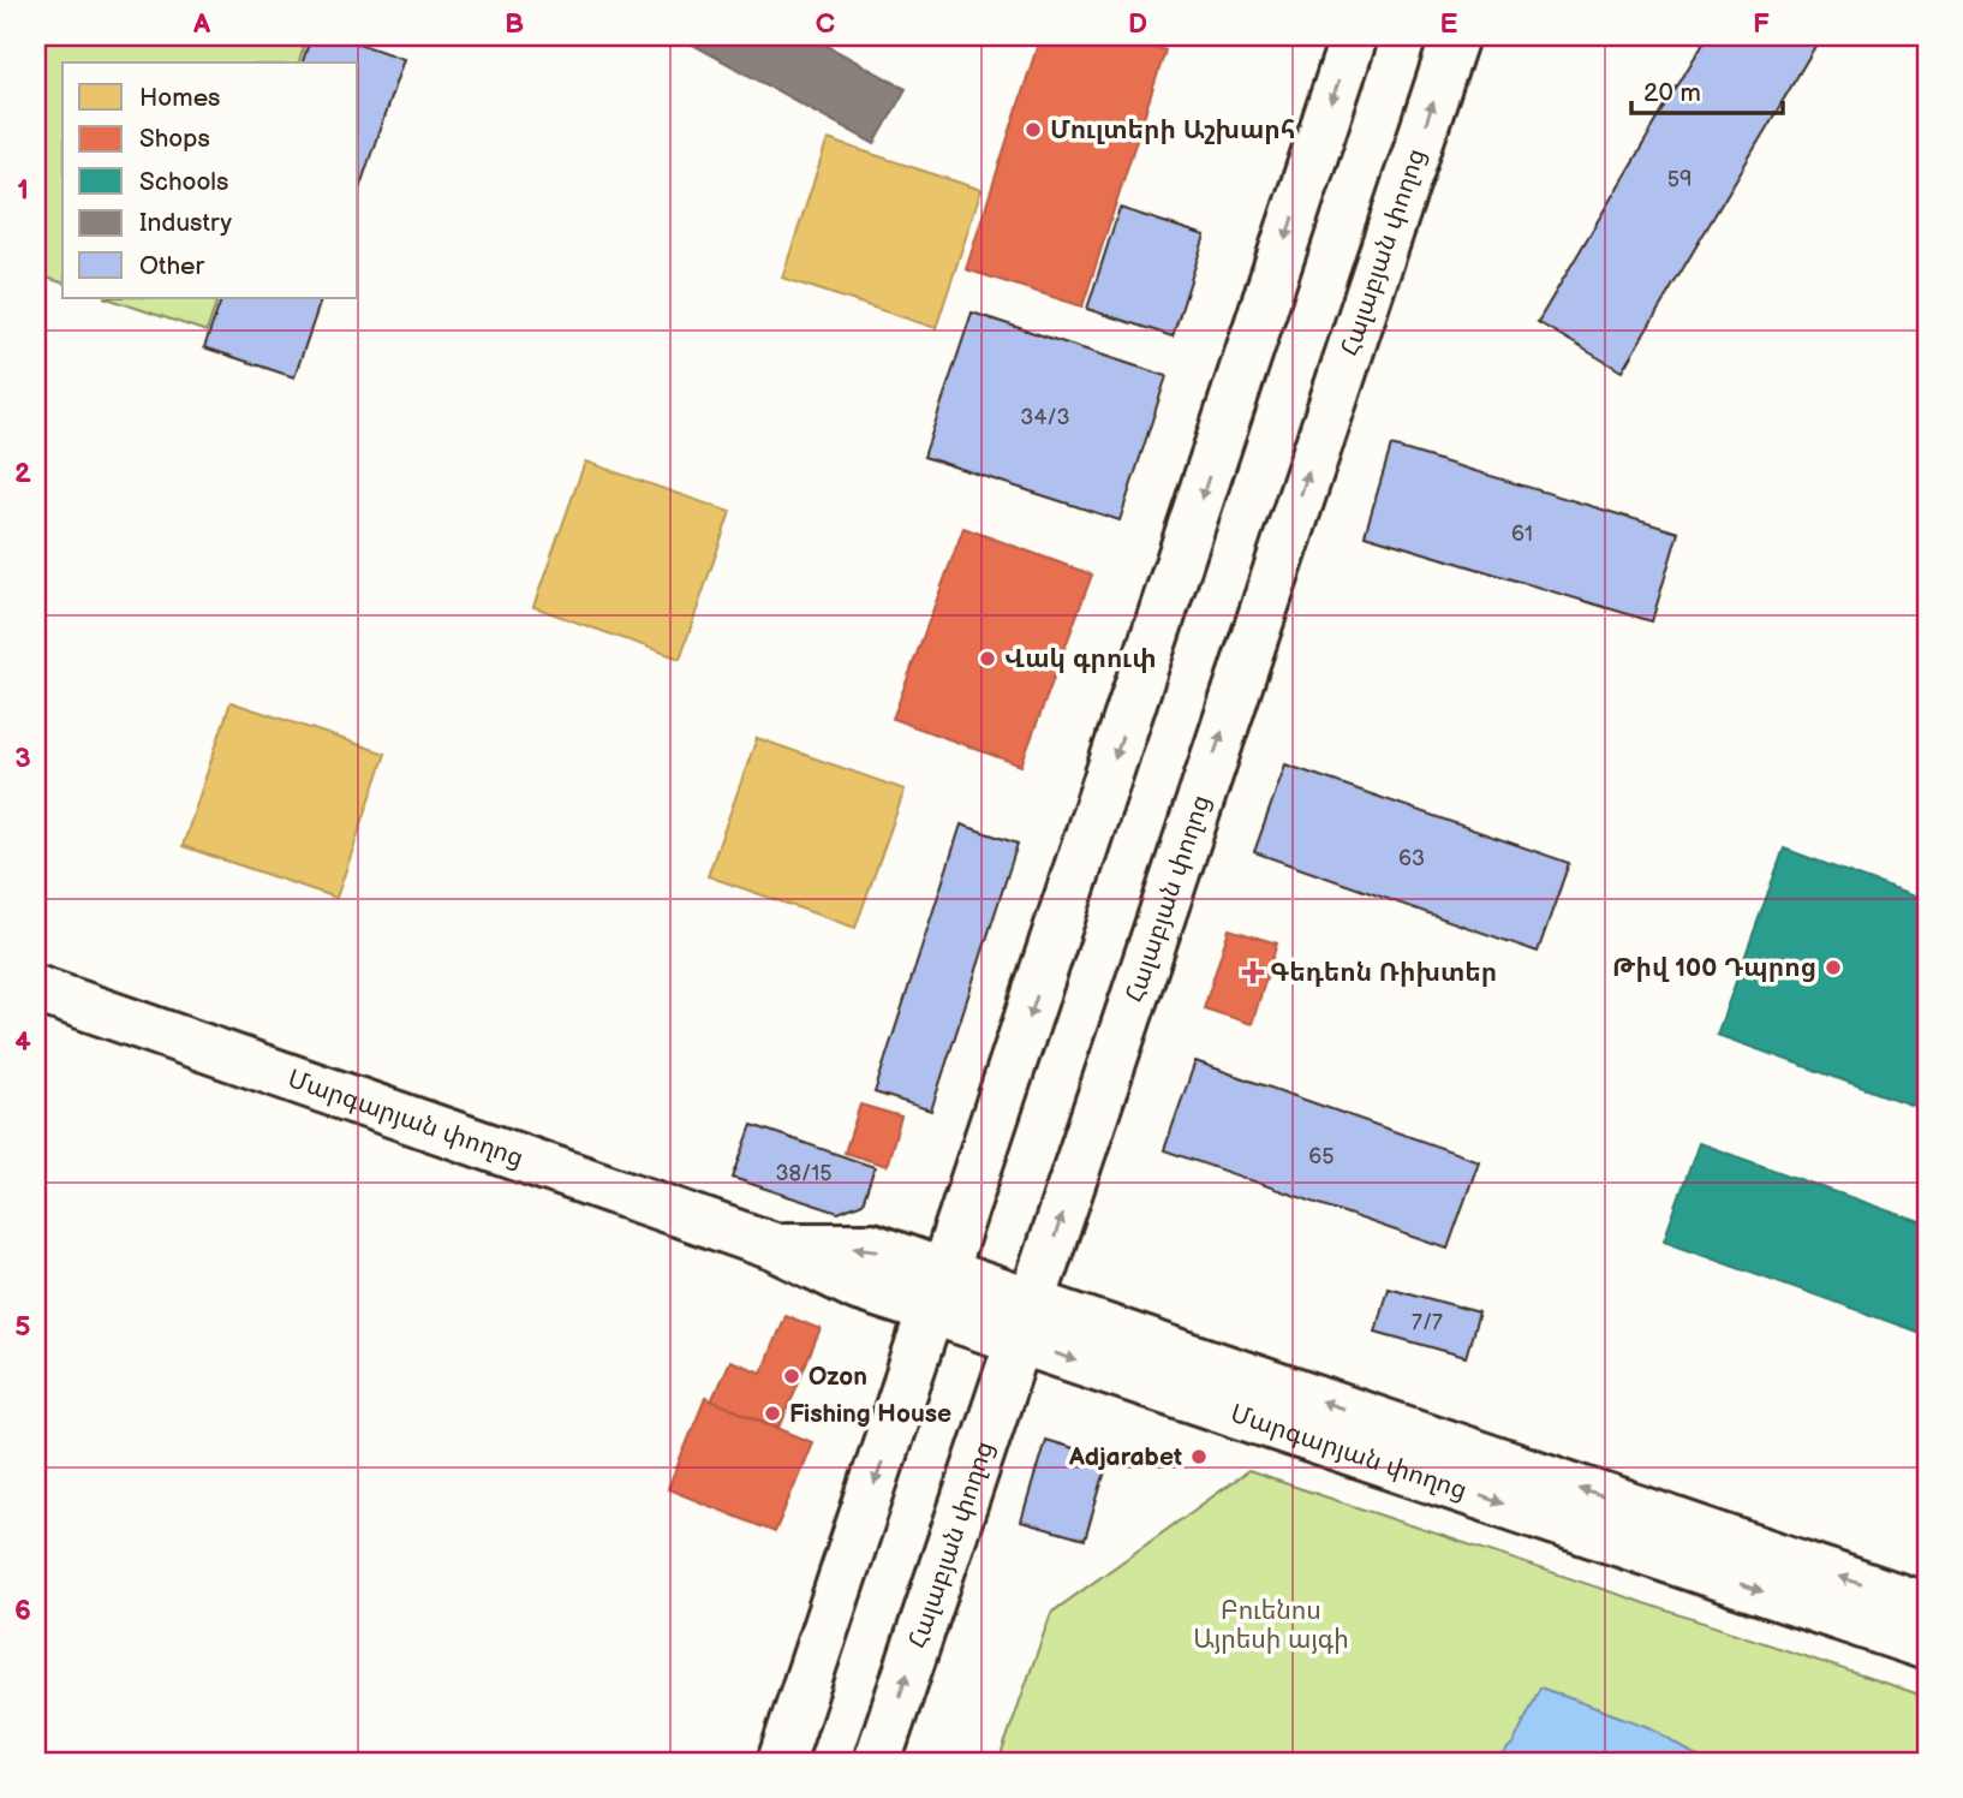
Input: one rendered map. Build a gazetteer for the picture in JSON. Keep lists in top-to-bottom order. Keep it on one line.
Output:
{"streets":{"main road":["Հալաբյան փողոց","Մարգարյան փողոց"]},"crossings":[["Հալաբյան փողոց","Մարգարյան փողոց"]],"parks":["Բուենոս Այրեսի այգի"],"places":{"other":["Մուլտերի Աշխարհ","Վակ գրուփ","Թիվ 100 Դպրոց","Ozon","Fishing House","Adjarabet"],"health":["Գեդեոն Ռիխտեր"]},"house_numbers":["59","34/3","61","63","65","38/15","7/7"],"legend":["Homes","Shops","Schools","Industry","Other"],"scale_bar":"20 m","grid":{"columns":["A","B","C","D","E","F"],"rows":["1","2","3","4","5","6"]}}
